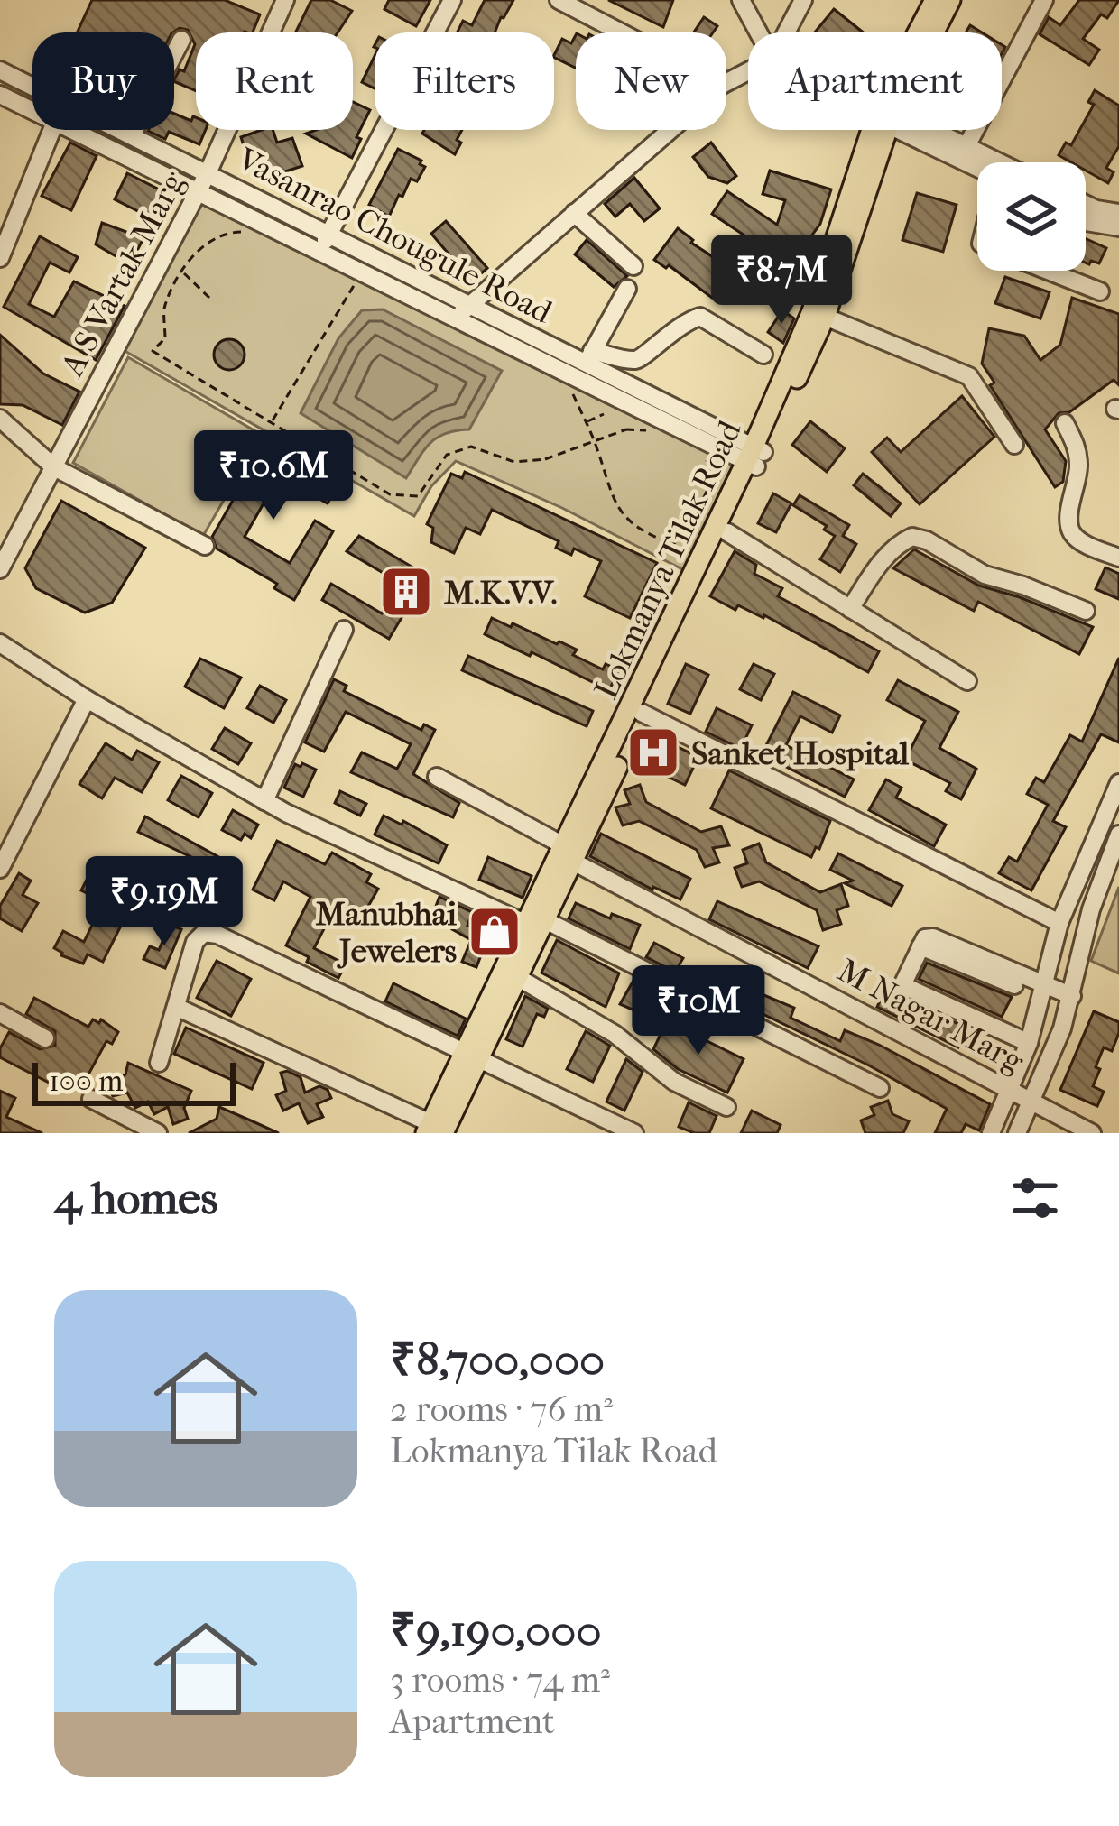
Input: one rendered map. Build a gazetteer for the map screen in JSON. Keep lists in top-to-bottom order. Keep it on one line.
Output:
{"streets":{"main road":["Lokmanya Tilak Road"],"street":["Vasanrao Chougule Road","A S Vartak Marg","M Nagar Marg"]},"crossings":[["Vasanrao Chougule Road","A S Vartak Marg"],["Vasanrao Chougule Road","Lokmanya Tilak Road"],["Lokmanya Tilak Road","M Nagar Marg"]],"places":{"building":["M.K.V.V."],"hospital":["Sanket Hospital"],"shop":["Manubhai Jewelers"]},"scale_bar":"100 m","page":{"chip":["Buy","Rent","Filters","New","Apartment"],"price":["₹8.7M","₹10.6M","₹9.19M","₹10M"],"scale":"100 m","heading":"4 homes","list":[{"name":"₹8,700,000","note":"2 rooms · 76 m² · Lokmanya Tilak Road"},{"name":"₹9,190,000","note":"3 rooms · 74 m² · Apartment"}]}}
